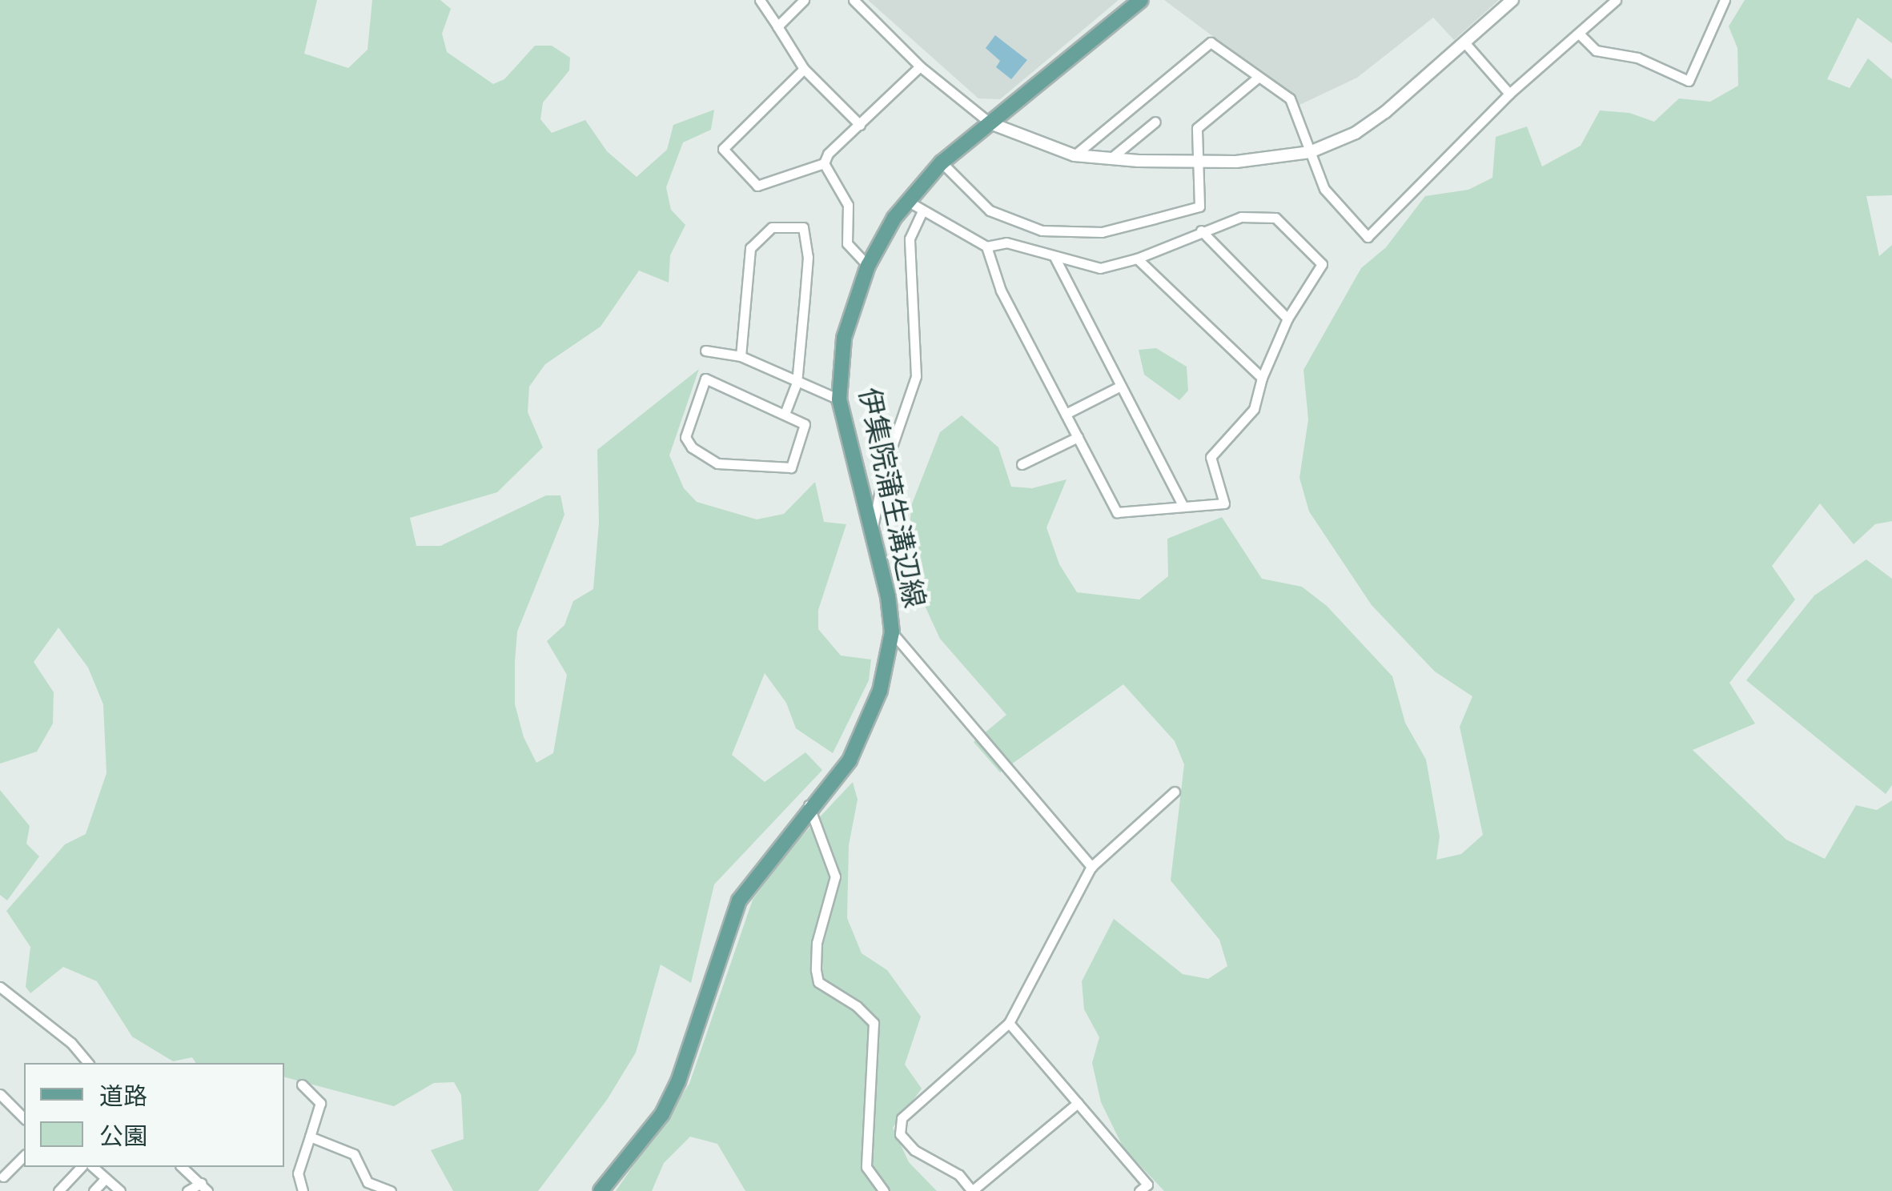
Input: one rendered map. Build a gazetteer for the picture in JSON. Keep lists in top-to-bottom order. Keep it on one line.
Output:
{"streets":{"main road":["伊集院蒲生溝辺線"]},"legend":["道路","公園"]}
